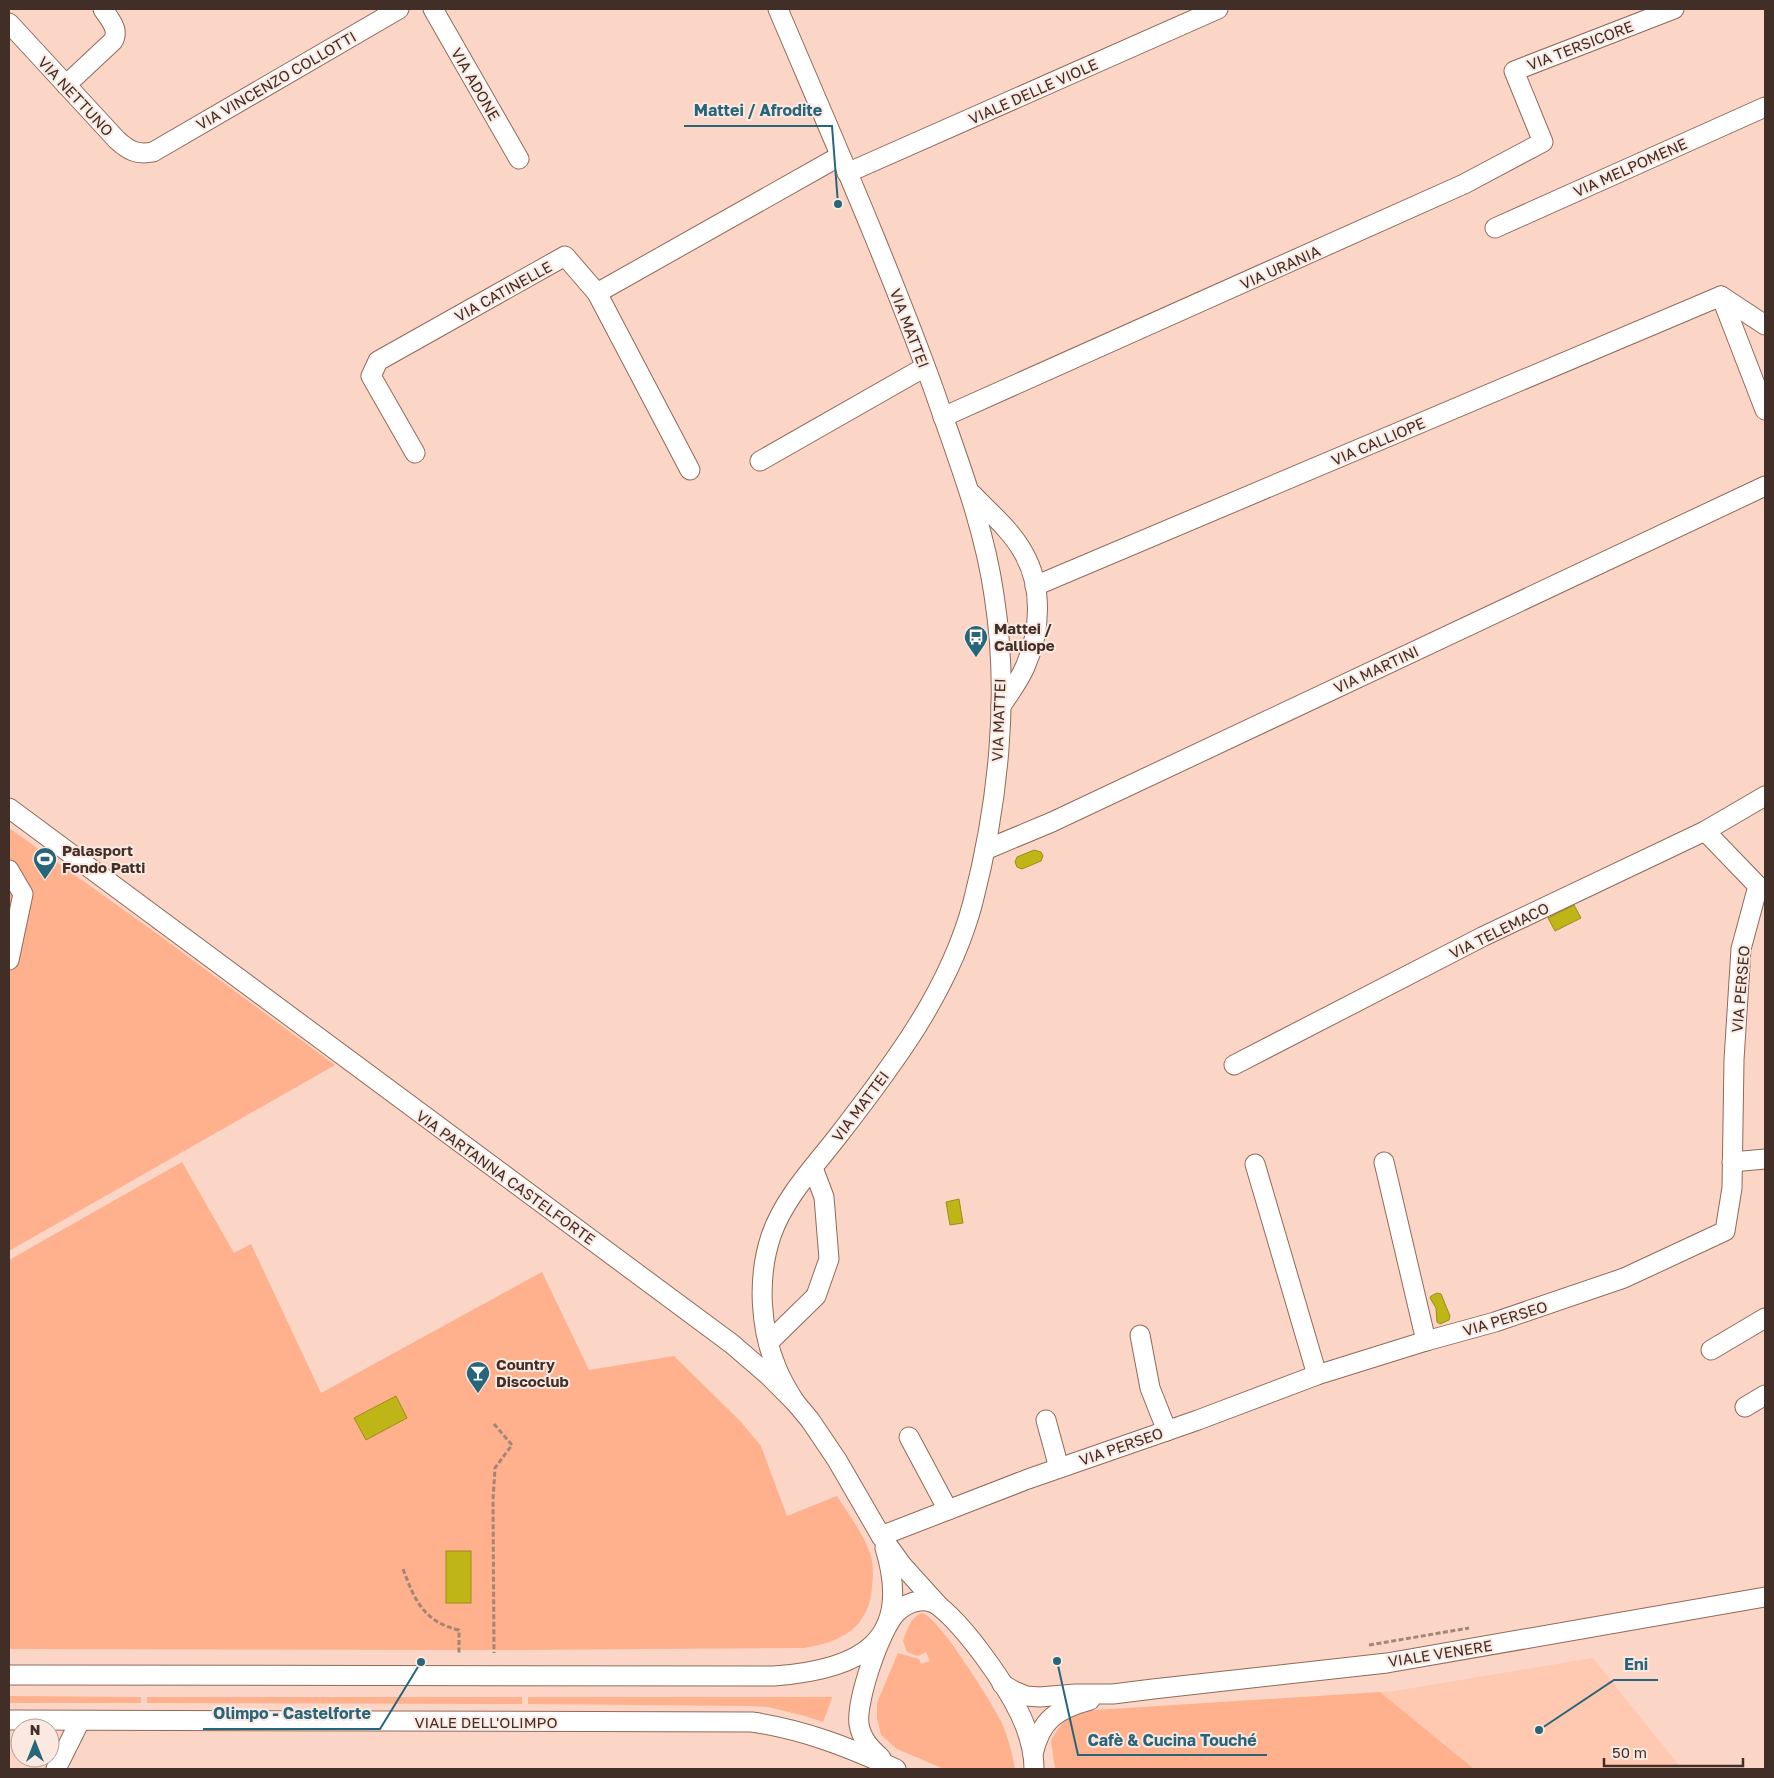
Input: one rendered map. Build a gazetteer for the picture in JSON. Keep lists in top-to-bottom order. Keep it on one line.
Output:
{"streets":{"street":["VIA TERSICORE","VIA VINCENZO COLLOTTI","VIA ADONE","VIALE DELLE VIOLE","VIA NETTUNO","VIA MELPOMENE","VIA URANIA","VIA CATINELLE","VIA MATTEI","VIA CALLIOPE","VIA MARTINI","VIA TELEMACO","VIA PERSEO","VIA PARTANNA CASTELFORTE","VIALE VENERE","VIALE DELL'OLIMPO"]},"crossings":[["VIA TERSICORE","VIA URANIA"],["VIA VINCENZO COLLOTTI","VIA NETTUNO"],["VIALE DELLE VIOLE","VIA MATTEI"],["VIA URANIA","VIA MATTEI"],["VIA MATTEI","VIA MARTINI"],["VIA MATTEI","VIA PARTANNA CASTELFORTE"],["VIA TELEMACO","VIA PERSEO"],["VIA PERSEO","VIA PARTANNA CASTELFORTE"],["VIA PARTANNA CASTELFORTE","VIALE VENERE"]],"places":{"other":["Mattei / Afrodite","Cafè & Cucina Touché","Olimpo - Castelforte","Eni"],"bus stop":["Mattei / Calliope"],"sports":["Palasport Fondo Patti"],"bar":["Country Discoclub"]},"scale_bar":"50 m","north":"top"}
